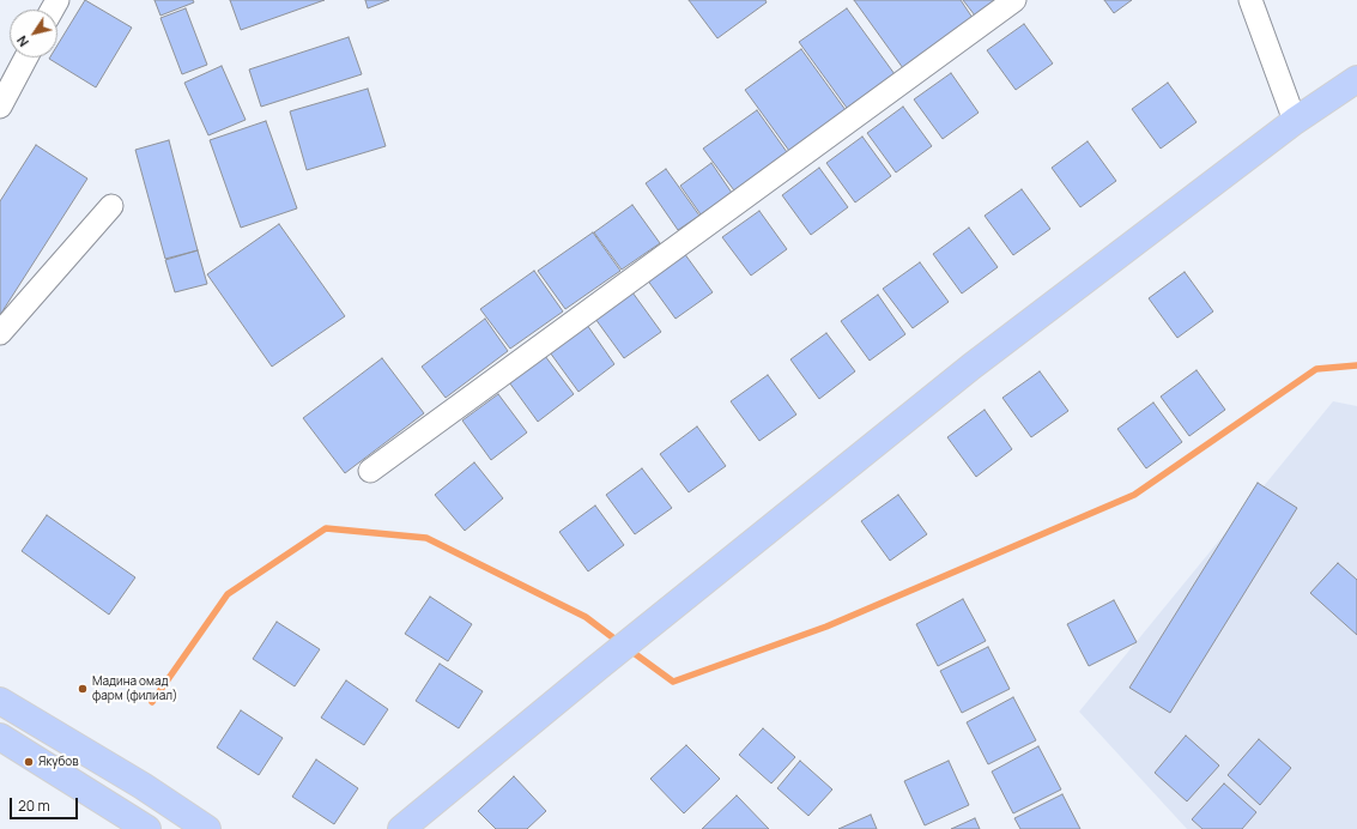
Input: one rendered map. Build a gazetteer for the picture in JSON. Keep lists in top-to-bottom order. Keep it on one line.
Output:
{"places":["Мадина омад фарм (филиал)","Якубов"],"scale_bar":"20 m","north":"bottom left"}
